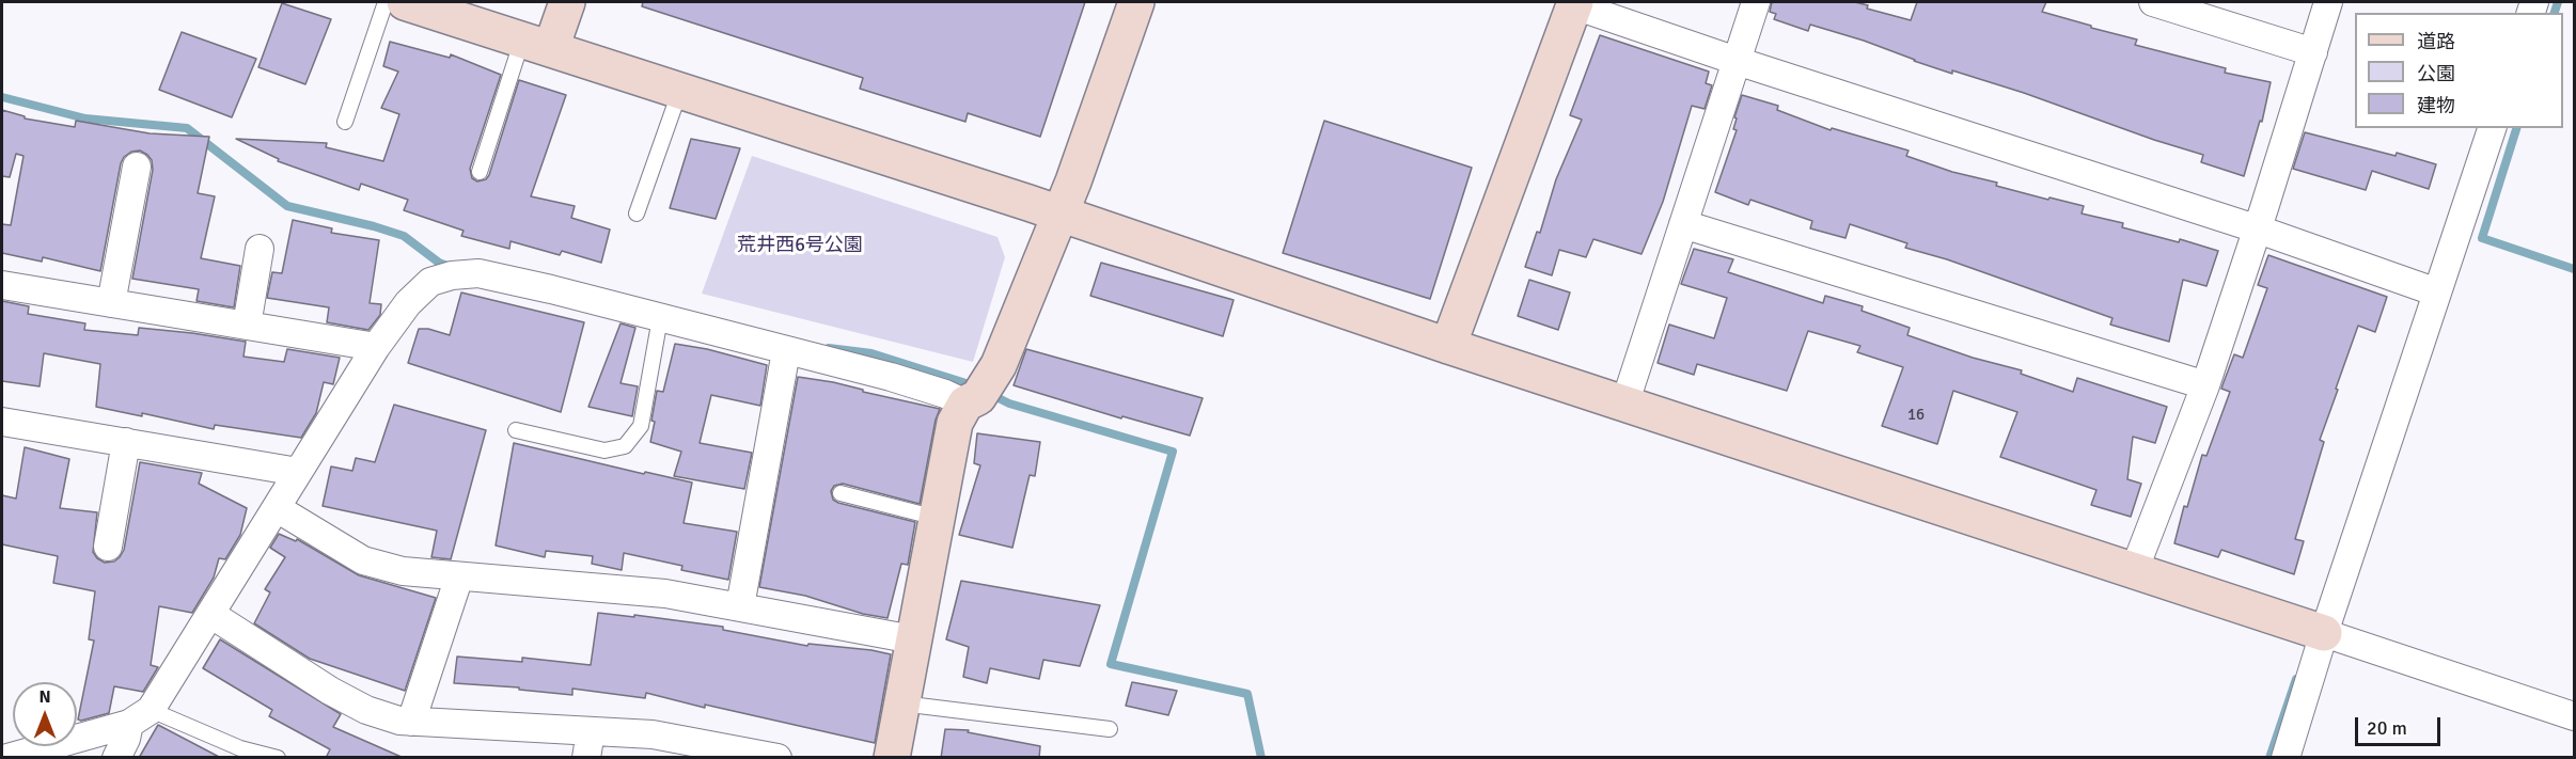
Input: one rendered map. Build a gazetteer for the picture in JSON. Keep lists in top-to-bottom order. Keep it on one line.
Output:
{"parks":["荒井西6号公園"],"house_numbers":["16"],"legend":["道路","公園","建物"],"scale_bar":"20 m","north":"top"}
